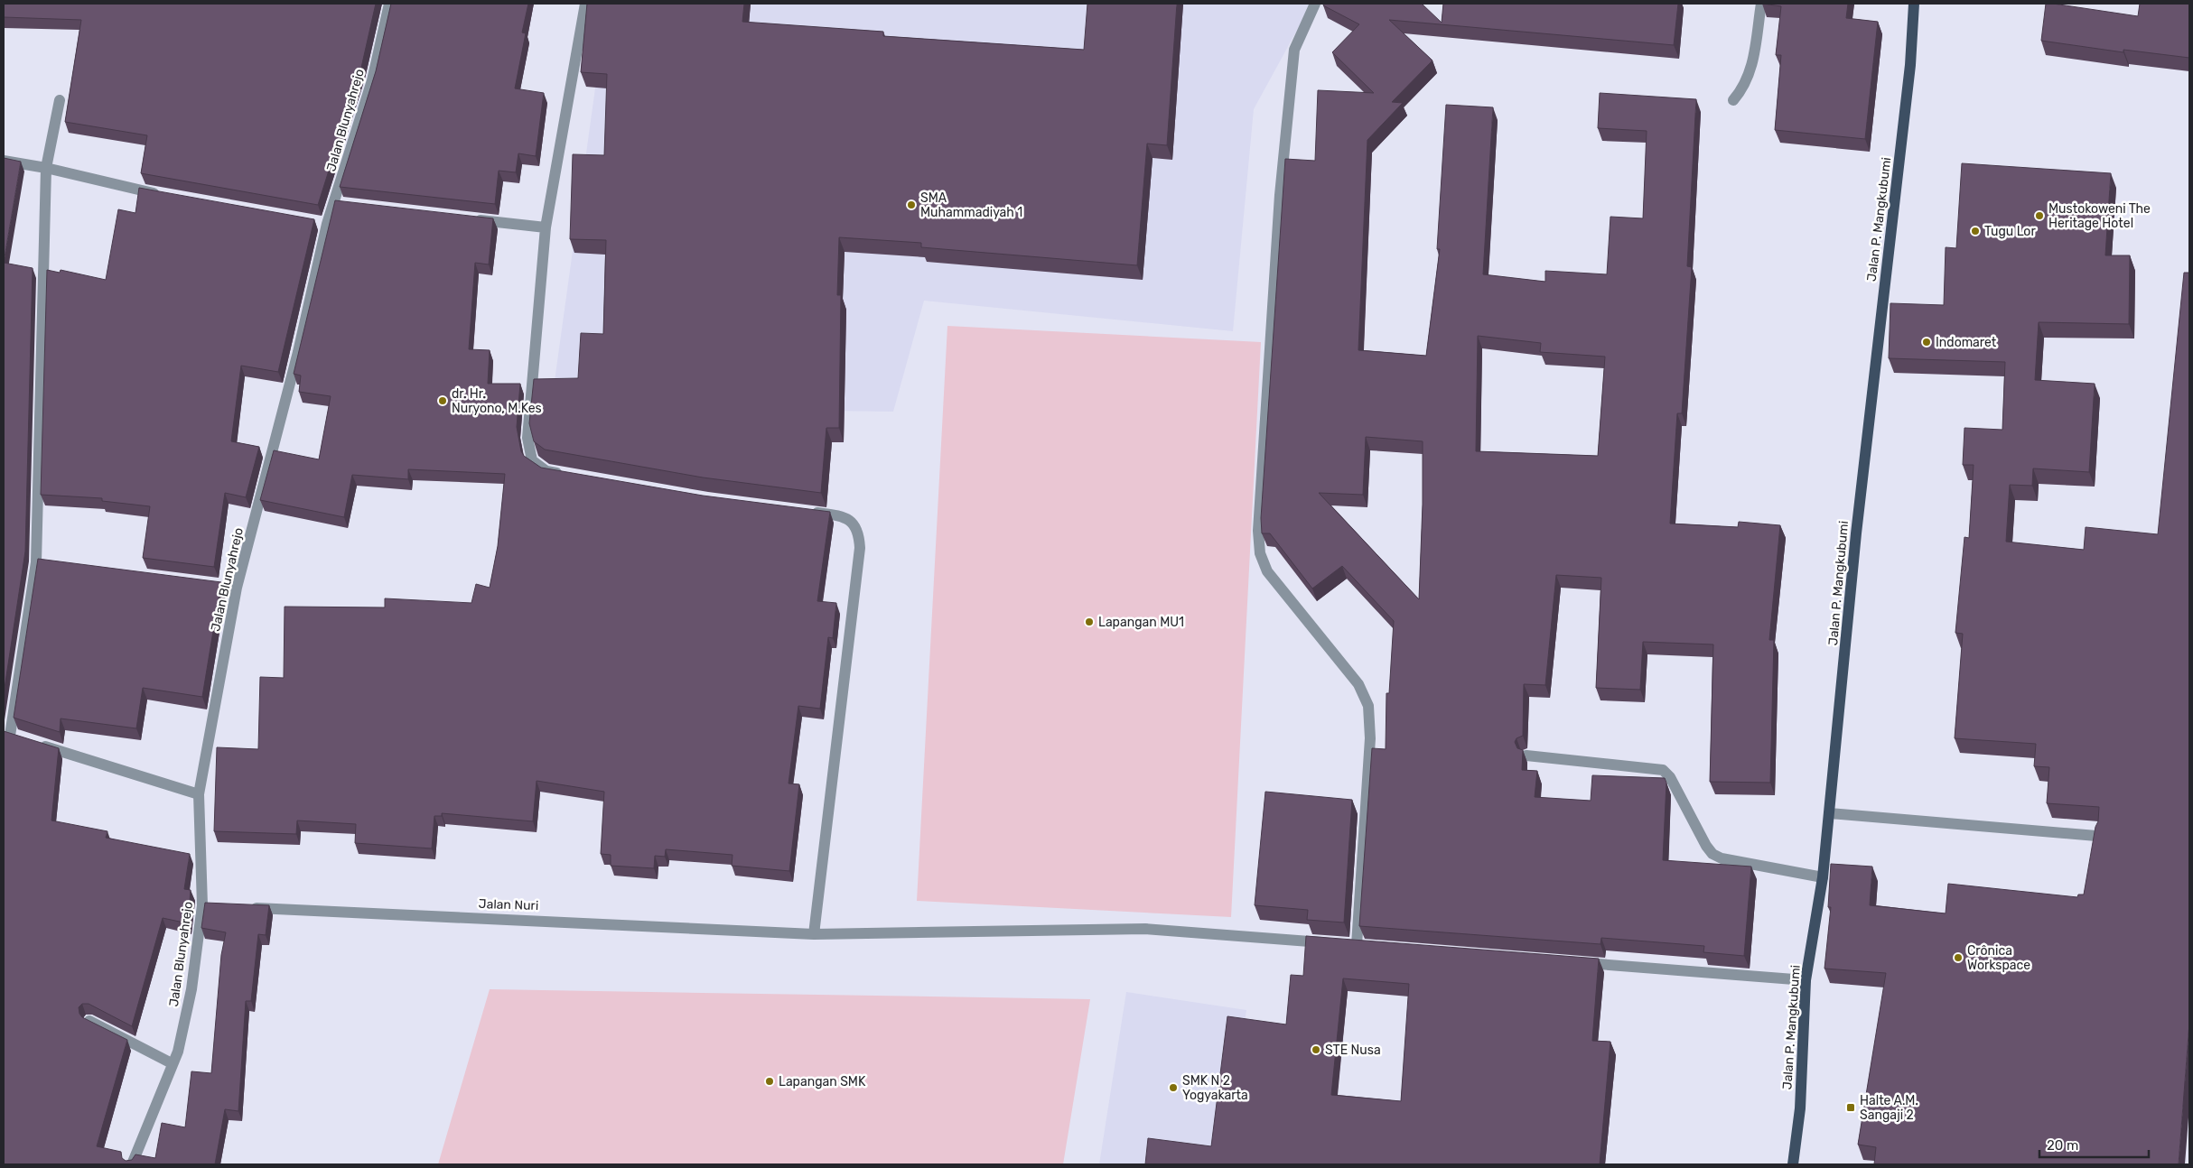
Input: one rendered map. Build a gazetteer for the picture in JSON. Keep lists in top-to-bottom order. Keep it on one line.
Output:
{"streets":{"main road":["Jalan P. Mangkubumi"],"street":["Jalan Blunyahrejo","Jalan Nuri"]},"places":{"other":["SMA Muhammadiyah 1","Mustokoweni The Heritage Hotel","Tugu Lor","Indomaret","dr. Hr. Nuryono, M.Kes","Lapangan MU1","Crônica Workspace","STE Nusa","Lapangan SMK","SMK N 2 Yogyakarta"],"transit":["Halte A.M. Sangaji 2"]},"scale_bar":"20 m"}
